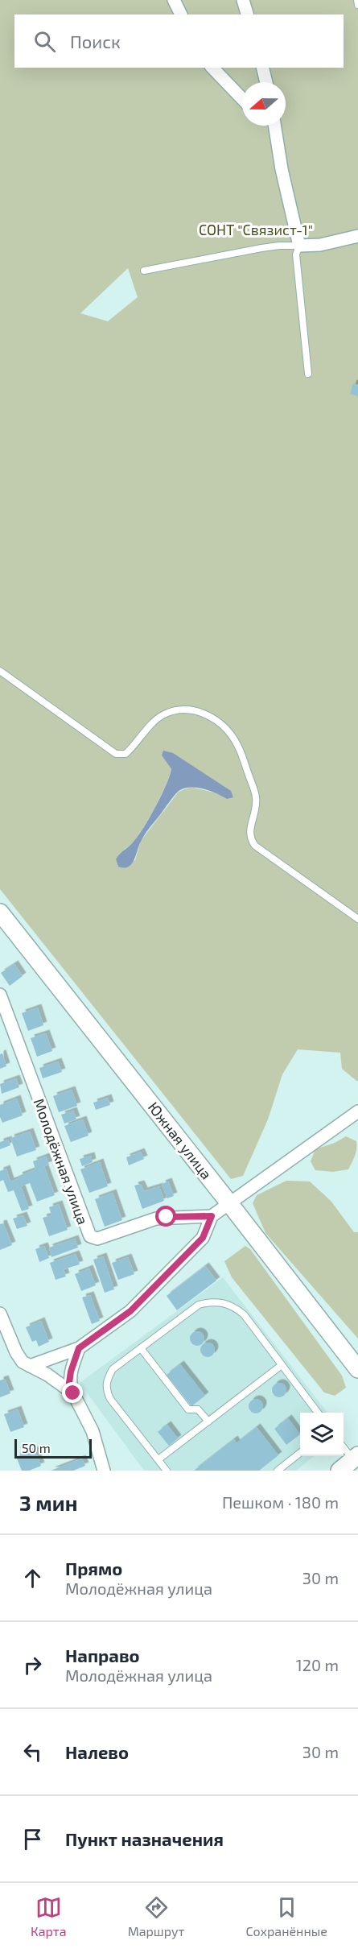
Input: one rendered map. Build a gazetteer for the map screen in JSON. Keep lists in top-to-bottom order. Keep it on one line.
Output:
{"streets":{"main road":["Южная улица"],"street":["Молодёжная улица"]},"parks":["СОНТ \"Связист-1\""],"scale_bar":"50 m","north":"left","page":{"search":"Поиск","scale":"50 m","heading":["3 мин","Пешком · 180 m"],"list":[["Прямо","Молодёжная улица","30 m"],["Направо","Молодёжная улица","120 m"],["Налево","30 m"],"Пункт назначения"],"nav":["Карта","Маршрут","Сохранённые"]}}
